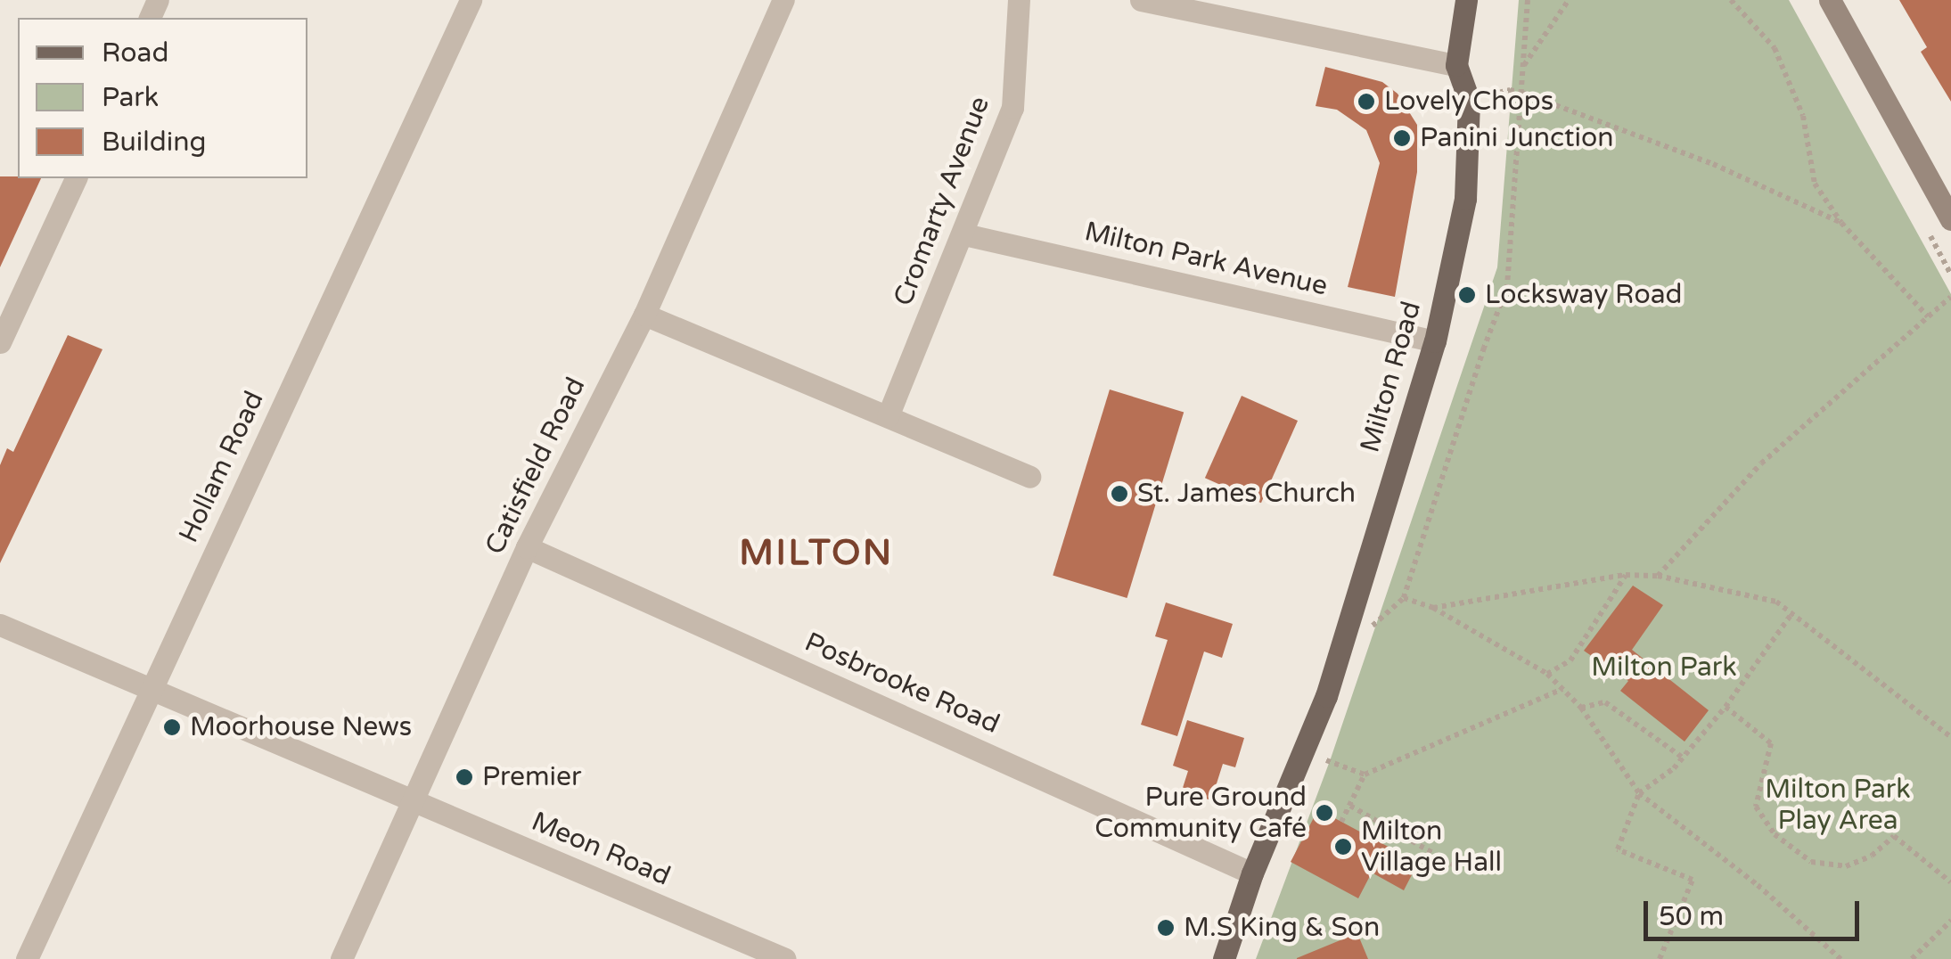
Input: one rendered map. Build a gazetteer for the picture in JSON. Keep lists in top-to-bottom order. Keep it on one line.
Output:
{"streets":{"main road":["Milton Road"],"street":["Cromarty Avenue","Milton Park Avenue","Catisfield Road","Hollam Road","Posbrooke Road","Meon Road"]},"crossings":[["Cromarty Avenue","Milton Park Avenue"],["Milton Park Avenue","Milton Road"],["Milton Road","Posbrooke Road"],["Catisfield Road","Posbrooke Road"],["Catisfield Road","Meon Road"],["Hollam Road","Meon Road"]],"districts":["MILTON"],"parks":["Milton Park","Milton Park Play Area"],"places":["Lovely Chops","Panini Junction","Locksway Road","St. James Church","Moorhouse News","Premier","Pure Ground Community Café","Milton Village Hall","M.S King & Son"],"legend":["Road","Park","Building"],"scale_bar":"50 m"}
